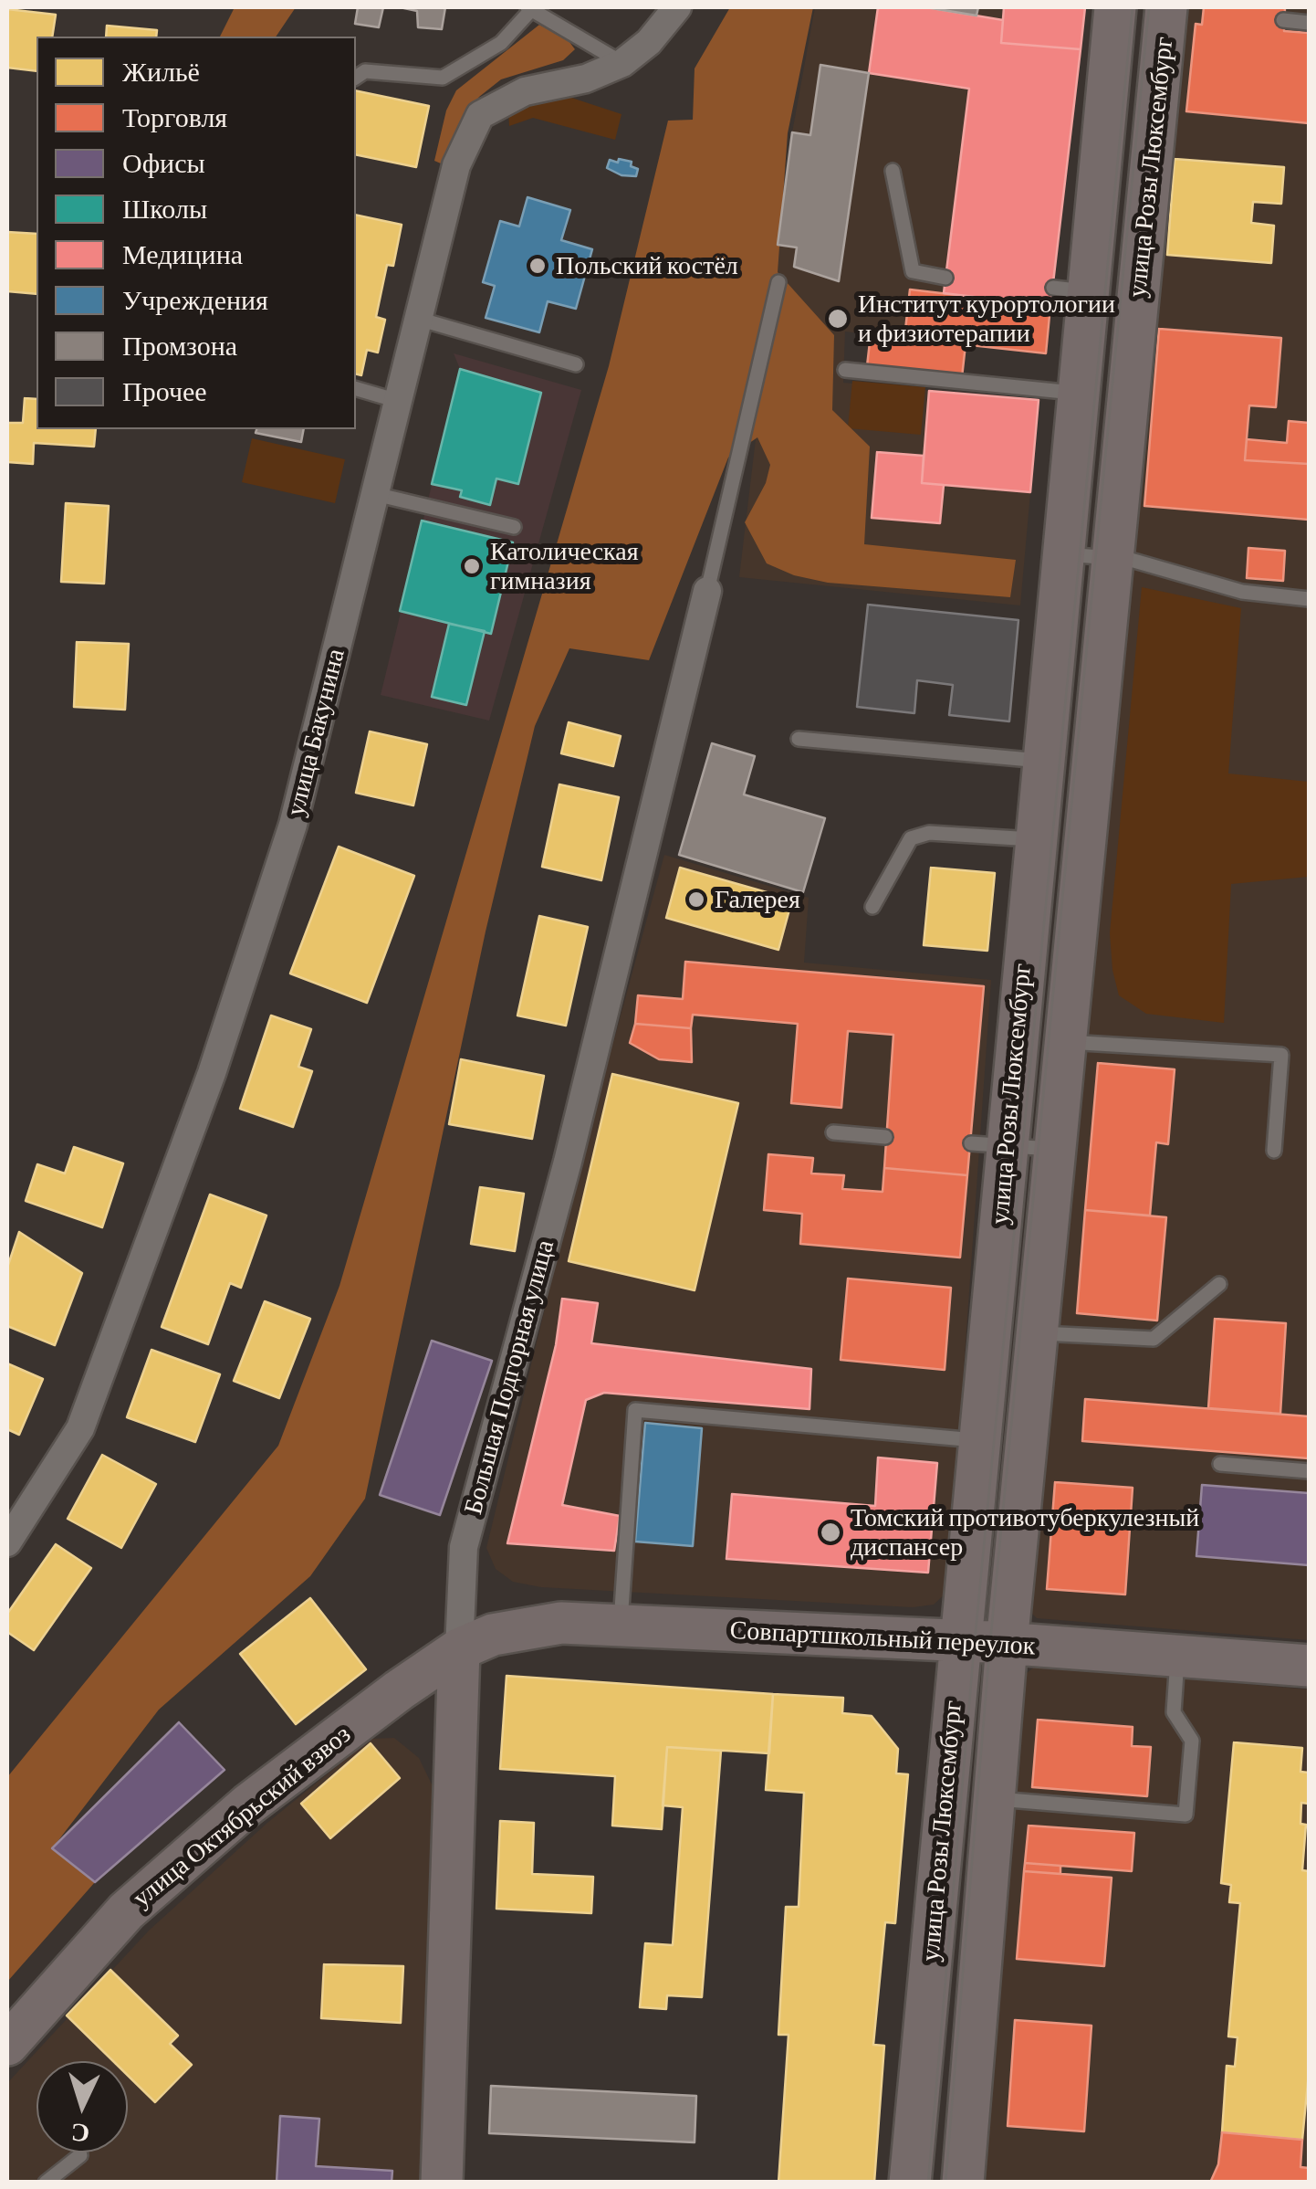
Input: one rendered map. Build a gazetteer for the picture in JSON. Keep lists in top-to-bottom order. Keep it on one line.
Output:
{"streets":{"main road":["улица Розы Люксембург","Большая Подгорная улица","Совпартшкольный переулок","улица Октябрьский взвоз"],"street":["улица Бакунина"]},"crossings":[["улица Розы Люксембург","Совпартшкольный переулок"],["Большая Подгорная улица","Совпартшкольный переулок"],["Большая Подгорная улица","улица Октябрьский взвоз"],["Совпартшкольный переулок","улица Октябрьский взвоз"]],"places":["Польский костёл","Институт курортологии и физиотерапии","Католическая гимназия","Галерея","Томский противотуберкулезный диспансер"],"legend":["Жильё","Торговля","Офисы","Школы","Медицина","Учреждения","Промзона","Прочее"],"north":"bottom"}
